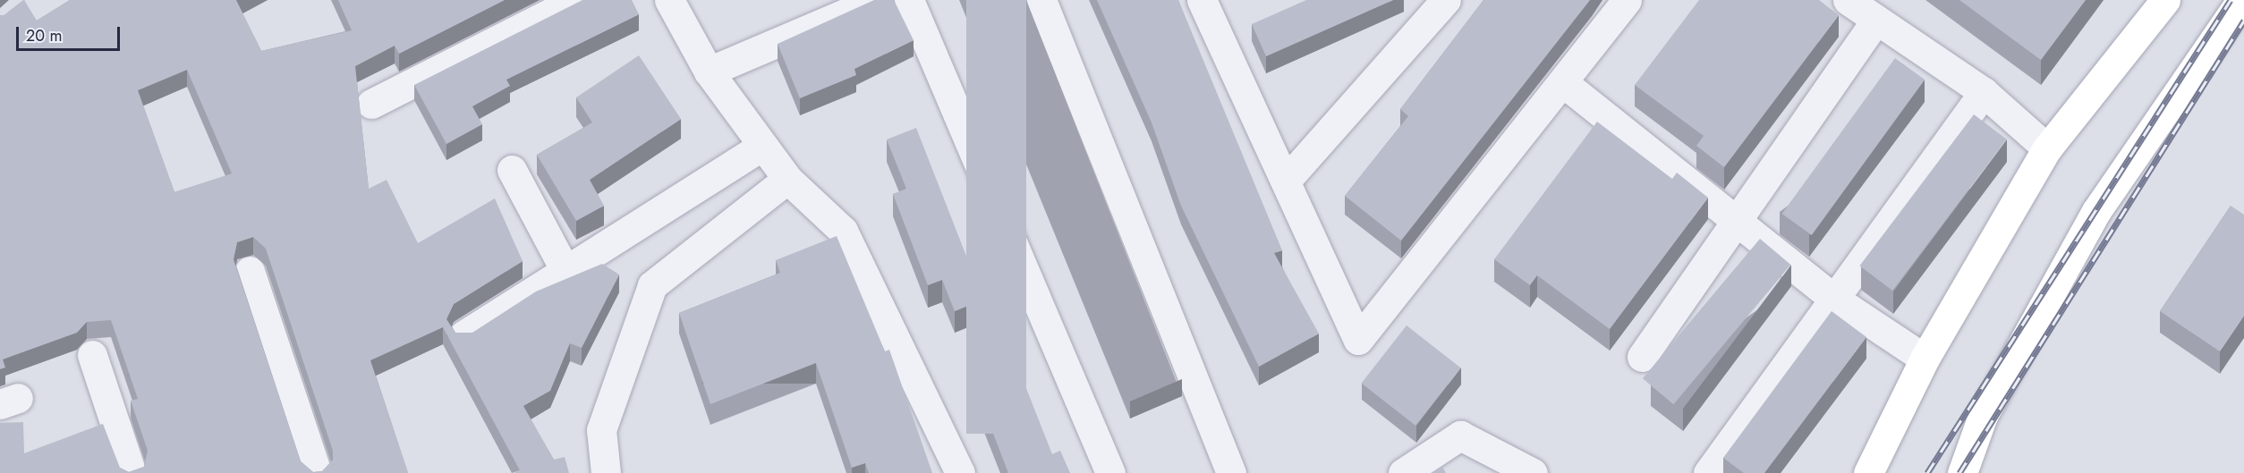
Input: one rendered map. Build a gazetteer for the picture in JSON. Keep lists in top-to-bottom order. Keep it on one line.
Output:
{"scale_bar":"20 m"}
